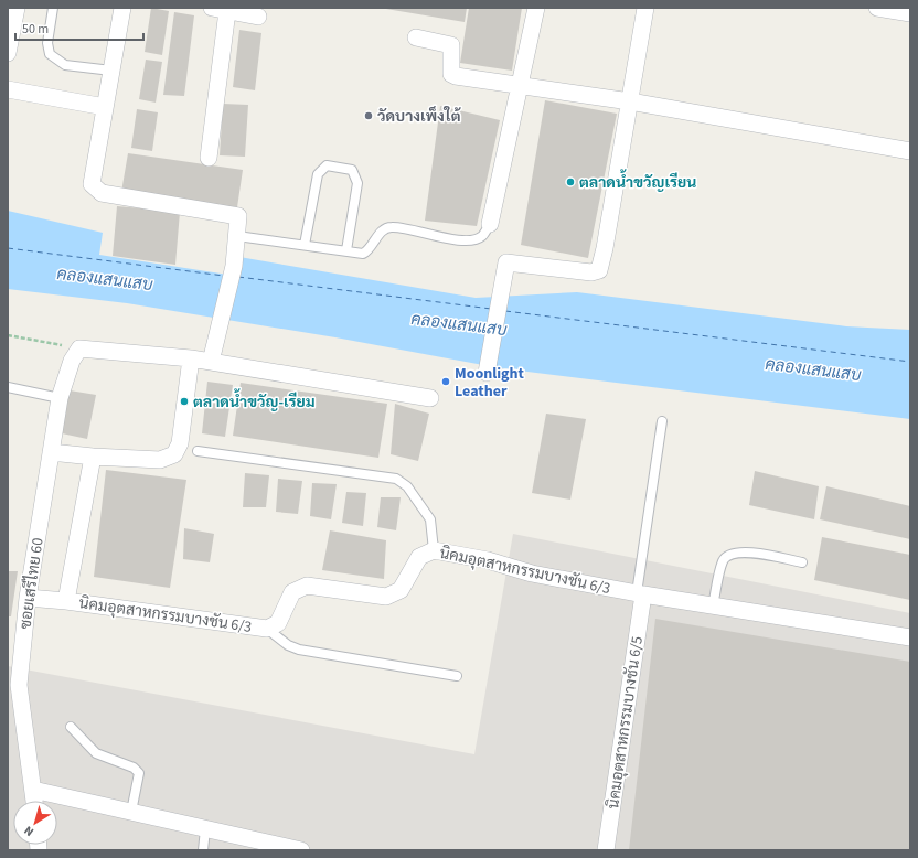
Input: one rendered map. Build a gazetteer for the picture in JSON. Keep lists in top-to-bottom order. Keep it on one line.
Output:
{"streets":{"street":["นิคมอุตสาหกรรมบางชัน 6/3","ซอยเสรีไทย 60","นิคมอุตสาหกรรมบางชัน 6/5"]},"crossings":[["นิคมอุตสาหกรรมบางชัน 6/3","ซอยเสรีไทย 60"],["นิคมอุตสาหกรรมบางชัน 6/3","นิคมอุตสาหกรรมบางชัน 6/5"]],"water":["คลองแสนแสบ"],"places":["วัดบางเพ็งใต้","ตลาดน้ำขวัญเรียน","Moonlight Leather","ตลาดน้ำขวัญ-เรียม"],"scale_bar":"50 m","north":"bottom left"}
